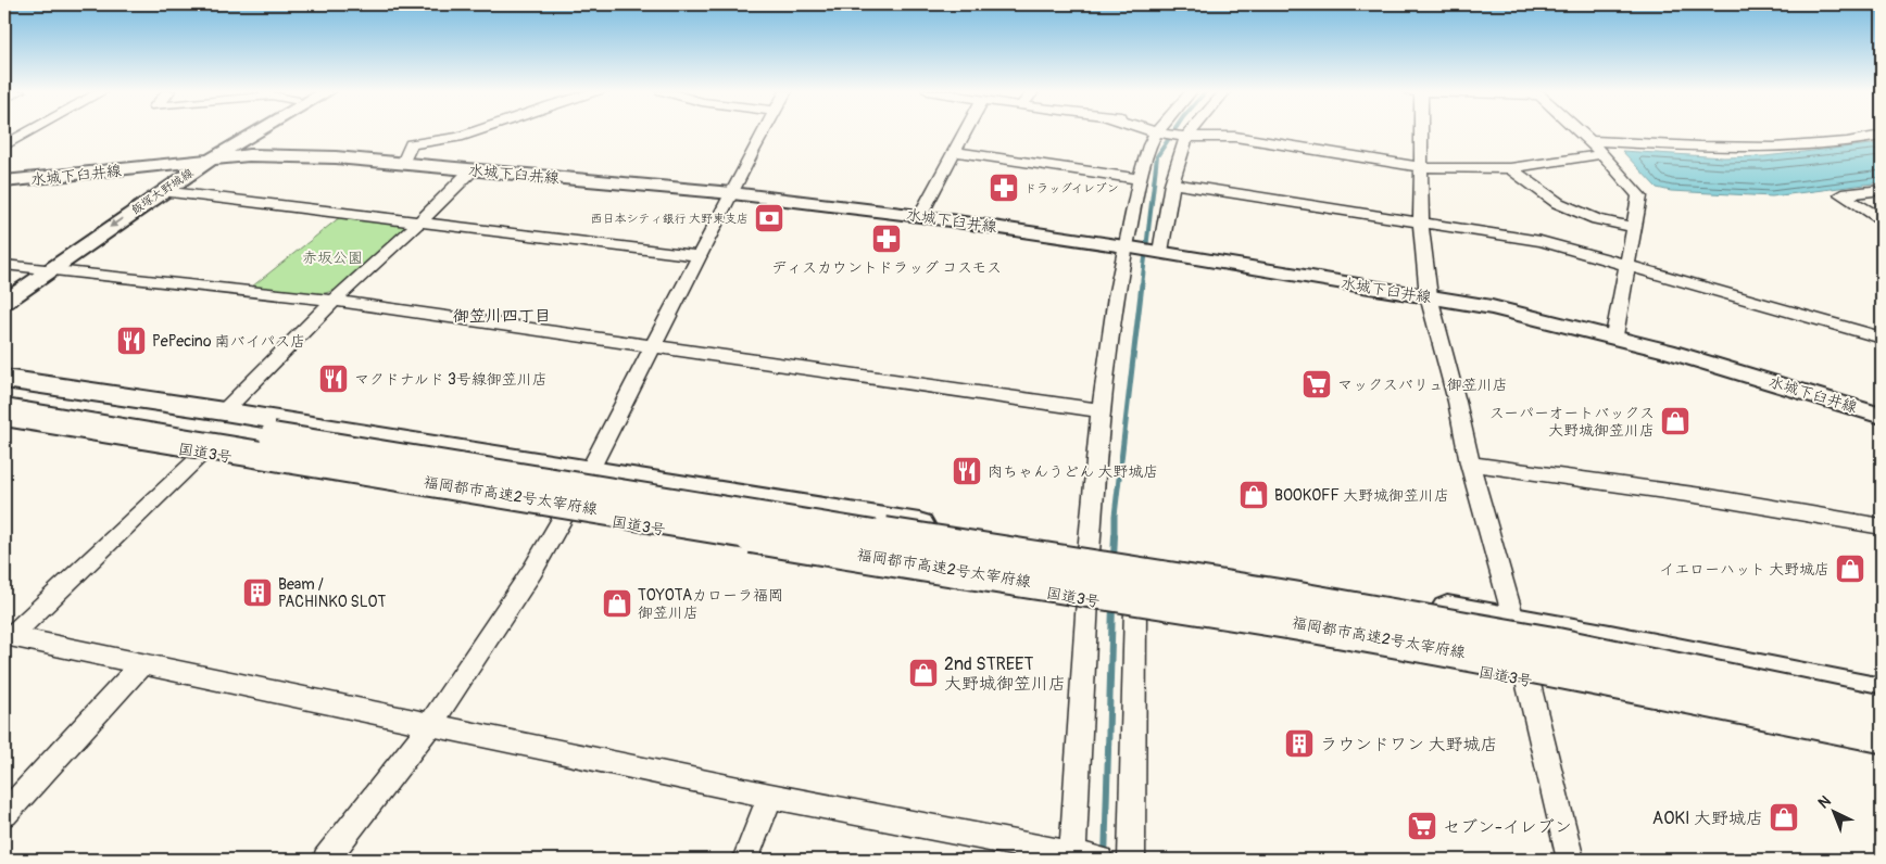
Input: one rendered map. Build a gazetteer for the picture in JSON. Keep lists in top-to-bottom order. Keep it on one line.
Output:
{"streets":{"highway":["国道3号","福岡都市高速2号太宰府線"],"main road":["水城下臼井線","飯塚大野城線"]},"crossings":[["水城下臼井線","飯塚大野城線"]],"districts":["御笠川四丁目"],"parks":["赤坂公園"],"places":{"pharmacy":["ドラッグイレブン","ディスカウントドラッグ コスモス"],"bank":["西日本シティ銀行 大野東支店"],"restaurant":["PePecino 南バイパス店","マクドナルド 3号線御笠川店","肉ちゃんうどん 大野城店"],"supermarket":["マックスバリュ 御笠川店","セブン-イレブン"],"shop":["スーパーオートバックス 大野城御笠川店","BOOKOFF 大野城御笠川店","イエローハット 大野城店","TOYOTAカローラ福岡 御笠川店","2nd STREET 大野城御笠川店","AOKI 大野城店"],"building":["Beam / PACHINKO SLOT","ラウンドワン 大野城店"]},"north":"top left"}
